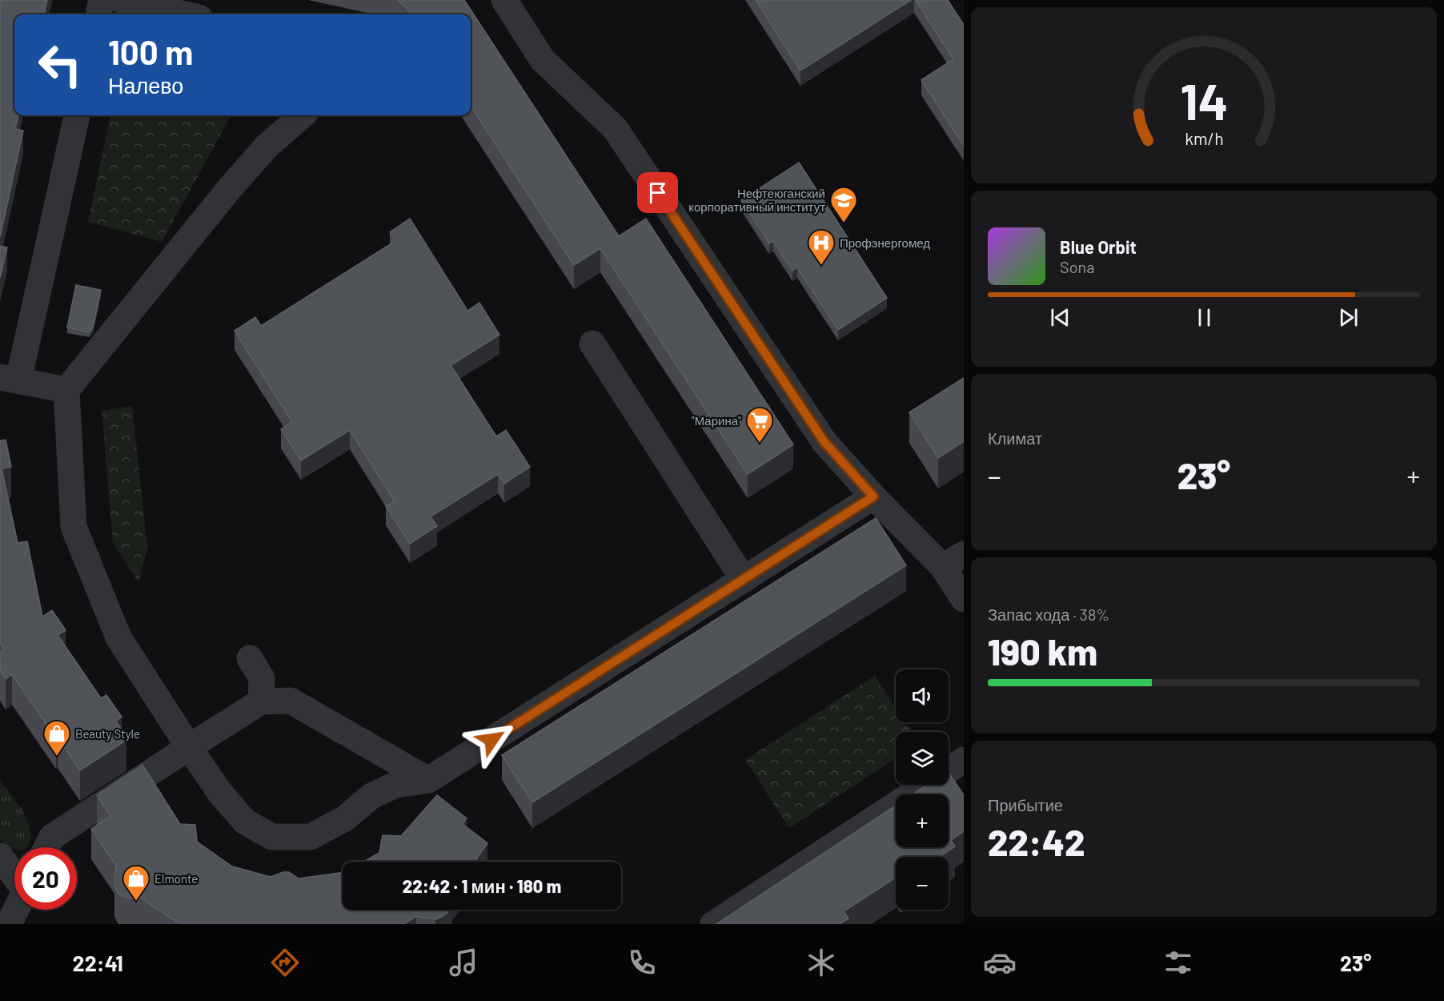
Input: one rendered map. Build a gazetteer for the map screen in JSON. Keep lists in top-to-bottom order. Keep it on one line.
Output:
{"places":{"school or university":["Нефтеюганский корпоративный институт"],"hospital":["Профэнергомед"],"supermarket":["\"Марина\""],"shop":["Beauty Style","Elmonte"]},"page":{"turn":["100 m","Налево"],"song":["Blue Orbit","Sona"],"tile":["Климат",["Запас хода · 38%","190 km"],["Прибытие","22:42"]],"heat":["−","23°","+"],"map_buttons":["+","−"],"limit":"20","trip":"22:42 · 1 мин · 180 m","tabs":["22:41","23°"],"gauge":["14","km/h"]}}
